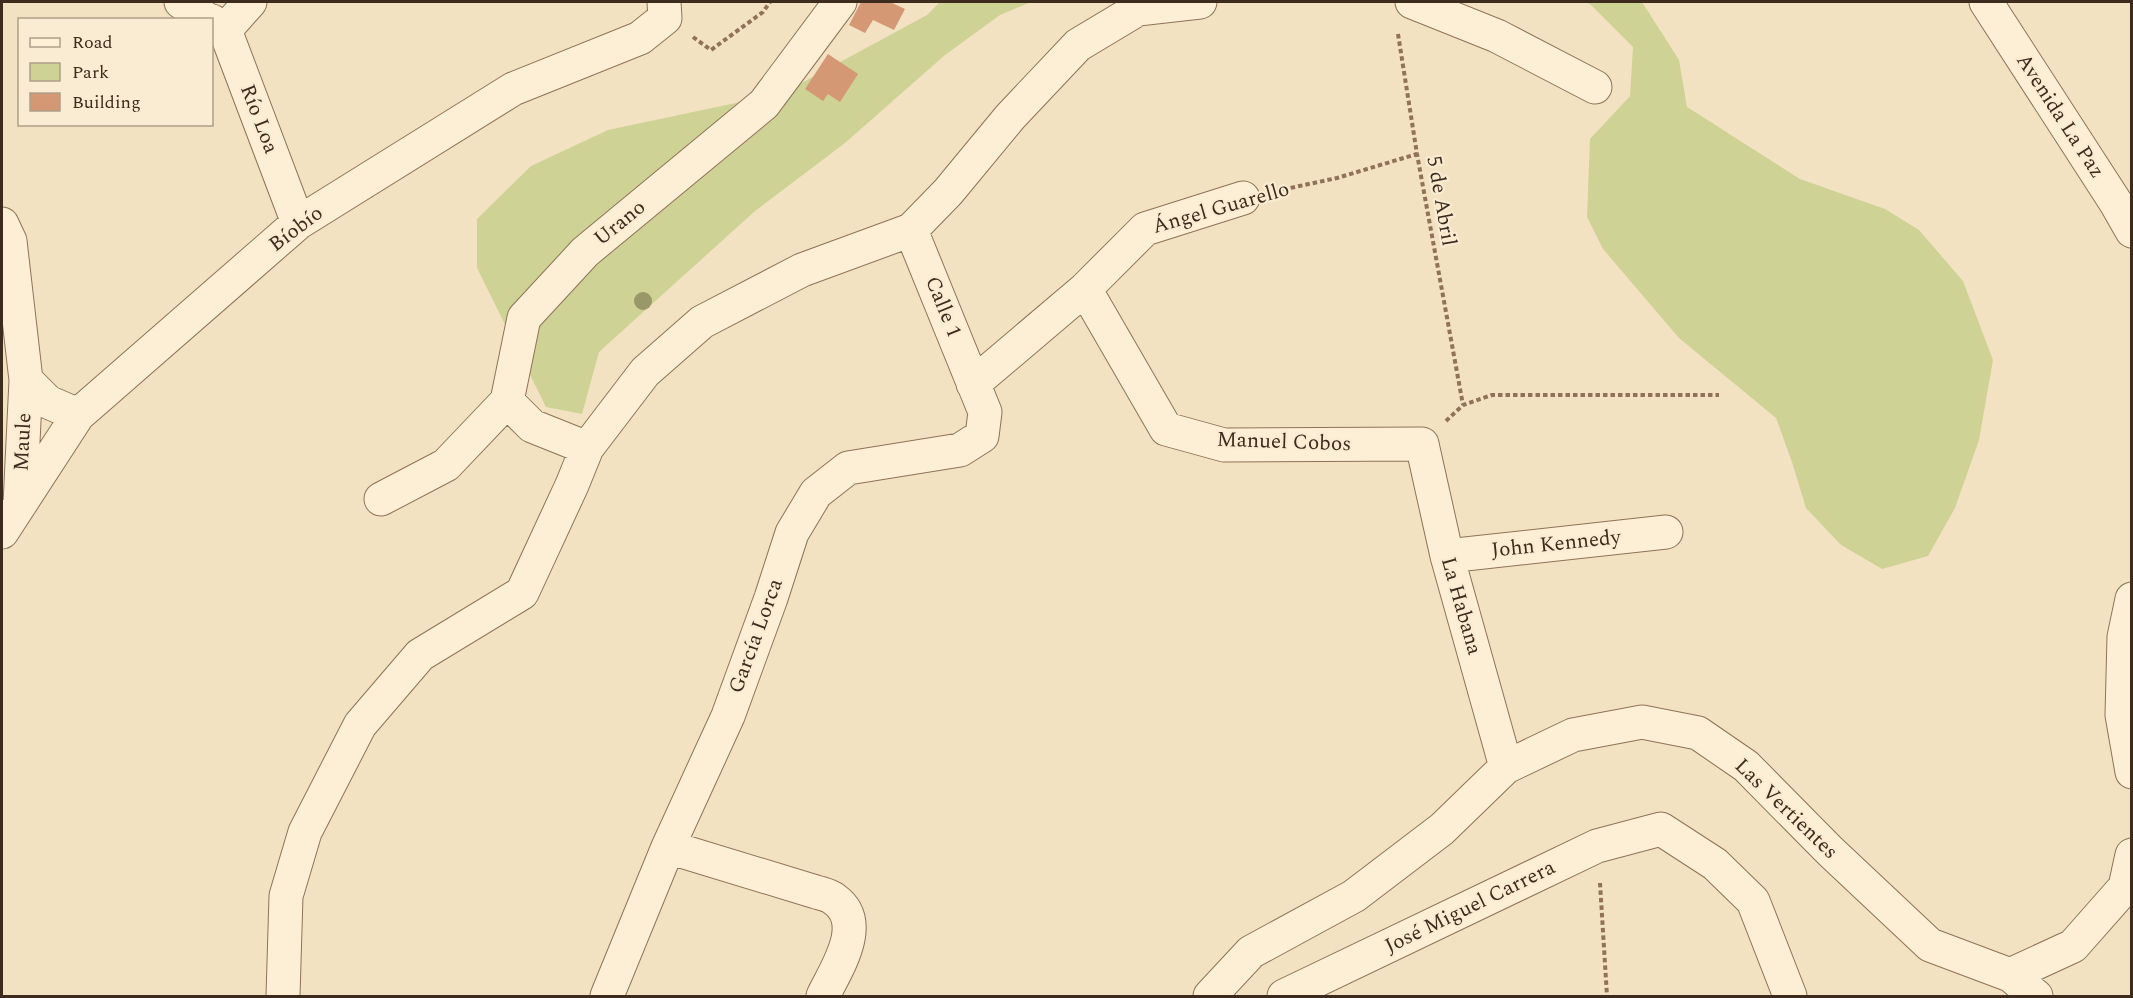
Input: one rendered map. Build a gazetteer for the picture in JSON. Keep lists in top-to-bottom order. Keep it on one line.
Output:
{"streets":{"street":["Avenida La Paz","Río Loa","Ángel Guarello","Urano","Bíobío","Calle 1","Maule","Manuel Cobos","John Kennedy","La Habana","García Lorca","Las Vertientes","José Miguel Carrera"],"path":["5 de Abril"]},"crossings":[["Río Loa","Bíobío"],["5 de Abril","Ángel Guarello"],["Ángel Guarello","Calle 1"],["Ángel Guarello","Manuel Cobos"],["Ángel Guarello","García Lorca"],["Bíobío","Maule"],["Calle 1","García Lorca"],["Manuel Cobos","La Habana"],["John Kennedy","La Habana"],["La Habana","Las Vertientes"]],"legend":["Road","Park","Building"]}
